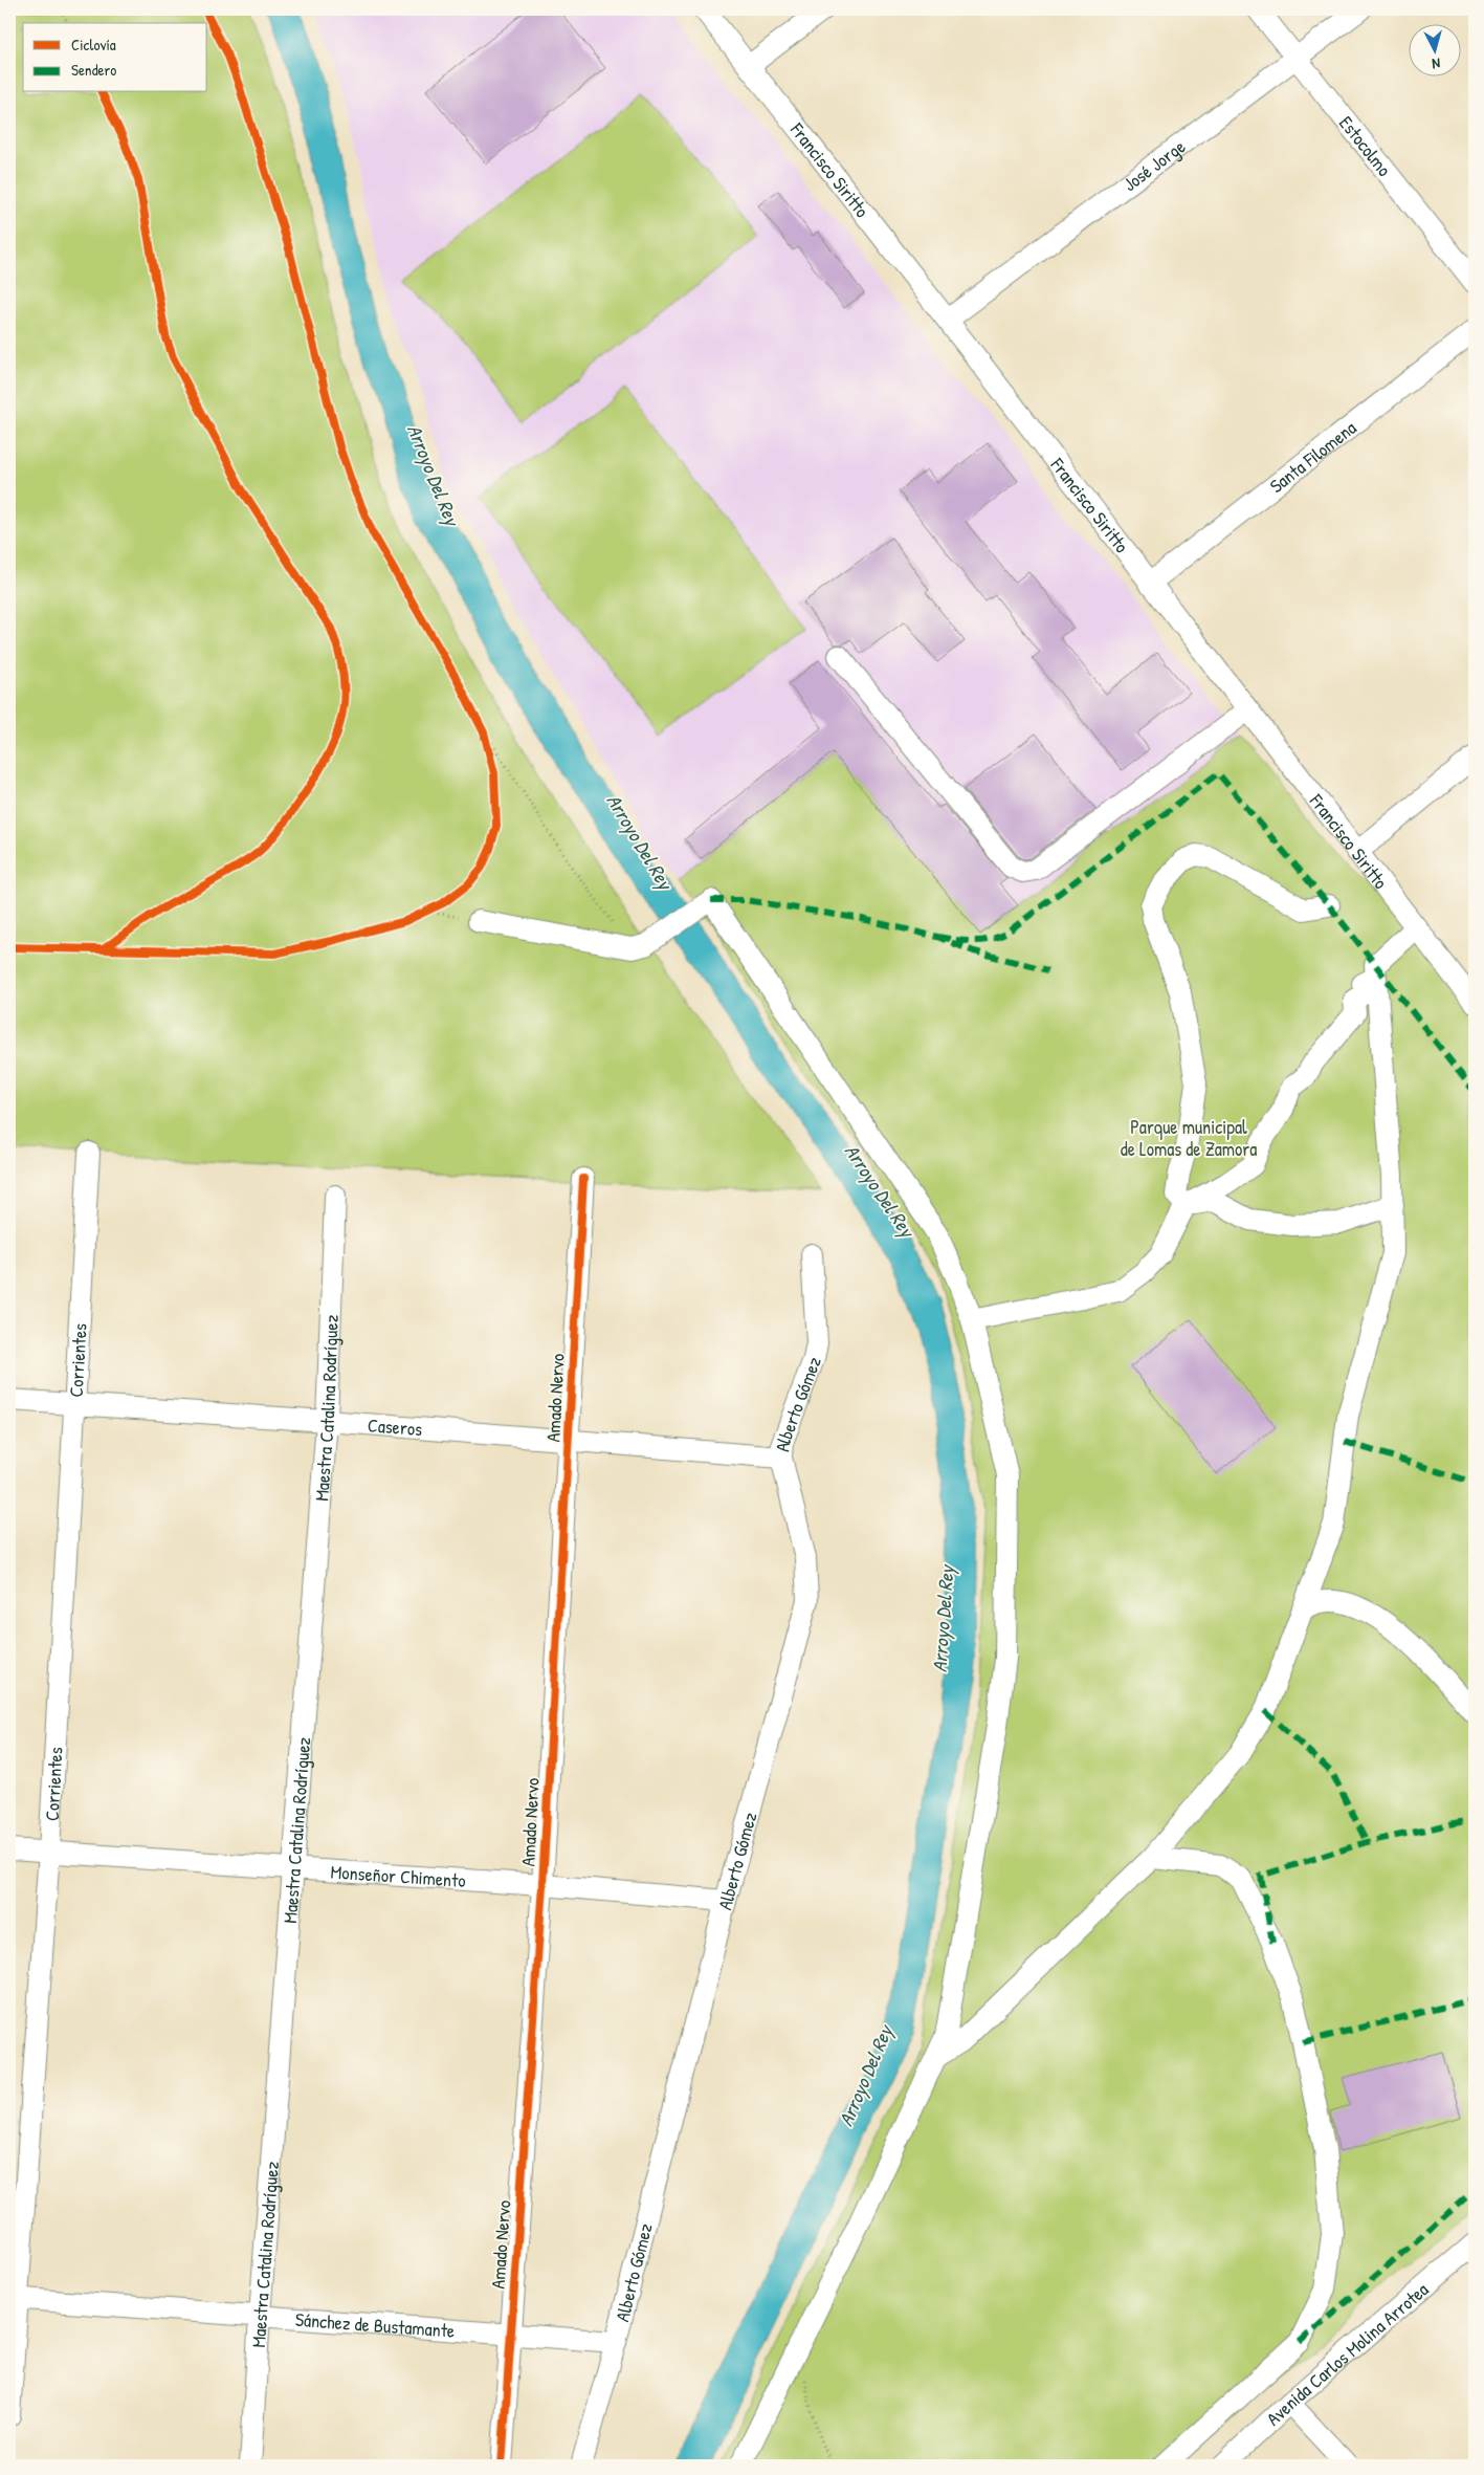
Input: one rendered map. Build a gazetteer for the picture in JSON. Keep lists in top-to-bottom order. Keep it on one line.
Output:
{"streets":{"street":["Estocolmo","José Jorge","Francisco Siritto","Santa Filomena","Corrientes","Amado Nervo","Alberto Gómez","Maestra Catalina Rodríguez","Caseros","Monseñor Chimento","Sánchez de Bustamante","Avenida Carlos Molina Arrotea"]},"crossings":[["Estocolmo","José Jorge"],["José Jorge","Francisco Siritto"],["Francisco Siritto","Santa Filomena"],["Corrientes","Caseros"],["Corrientes","Monseñor Chimento"],["Corrientes","Sánchez de Bustamante"],["Amado Nervo","Caseros"],["Amado Nervo","Monseñor Chimento"],["Amado Nervo","Sánchez de Bustamante"],["Alberto Gómez","Caseros"],["Alberto Gómez","Monseñor Chimento"],["Alberto Gómez","Sánchez de Bustamante"],["Maestra Catalina Rodríguez","Caseros"],["Maestra Catalina Rodríguez","Monseñor Chimento"],["Maestra Catalina Rodríguez","Sánchez de Bustamante"]],"water":["Arroyo Del Rey"],"parks":["Parque municipal de Lomas de Zamora"],"legend":["Ciclovía","Sendero"],"north":"bottom"}
